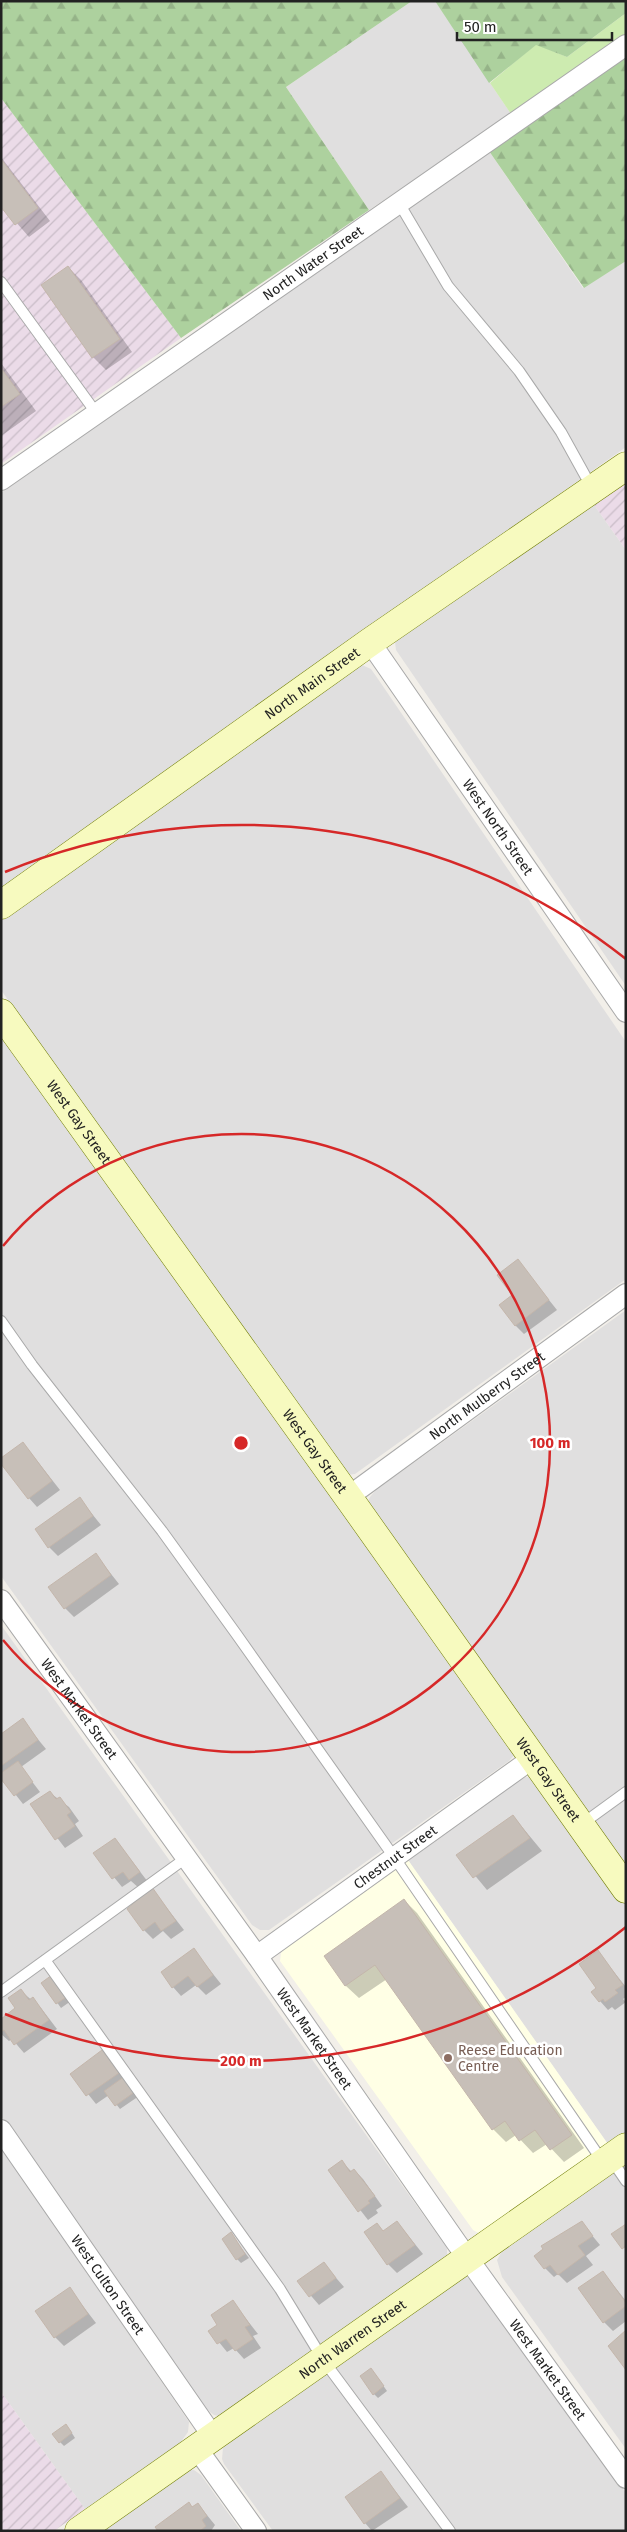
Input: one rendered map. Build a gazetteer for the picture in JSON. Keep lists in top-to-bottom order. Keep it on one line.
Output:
{"streets":{"street":["North Water Street","North Main Street","West North Street","West Gay Street","North Mulberry Street","West Market Street","Chestnut Street","West Culton Street","North Warren Street"]},"crossings":[["North Main Street","West North Street"],["West Gay Street","North Mulberry Street"],["West Gay Street","Chestnut Street"],["West Market Street","Chestnut Street"],["West Market Street","North Warren Street"],["West Culton Street","North Warren Street"]],"places":["Reese Education Centre"],"scale_bar":"50 m","rings":["100 m","200 m"]}
